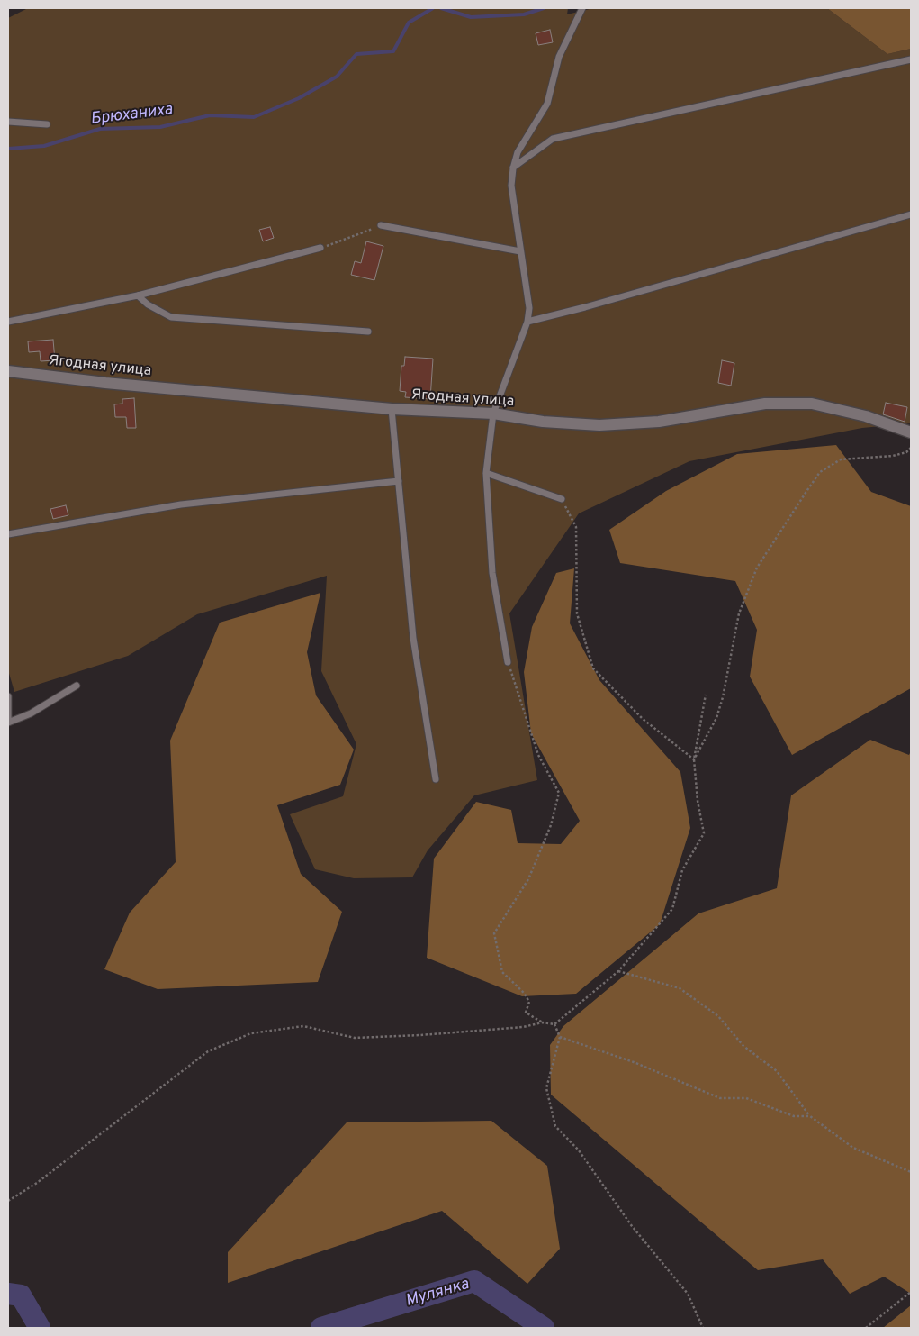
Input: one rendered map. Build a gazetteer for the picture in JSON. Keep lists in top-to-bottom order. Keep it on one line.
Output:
{"streets":{"street":["Ягодная улица"]},"water":["Брюханиха","Мулянка"]}
